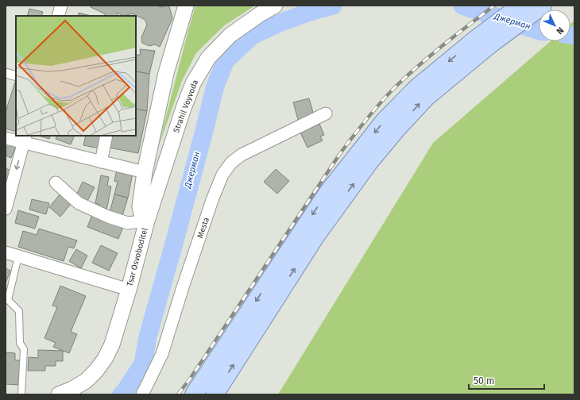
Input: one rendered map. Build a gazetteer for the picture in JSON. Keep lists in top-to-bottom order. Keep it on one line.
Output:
{"streets":{"street":["Strahil Voyvoda","Mesta","Tsar Osvoboditel"]},"crossings":[["Strahil Voyvoda","Tsar Osvoboditel"]],"water":["Джерман"],"scale_bar":"50 m","north":"bottom right"}
